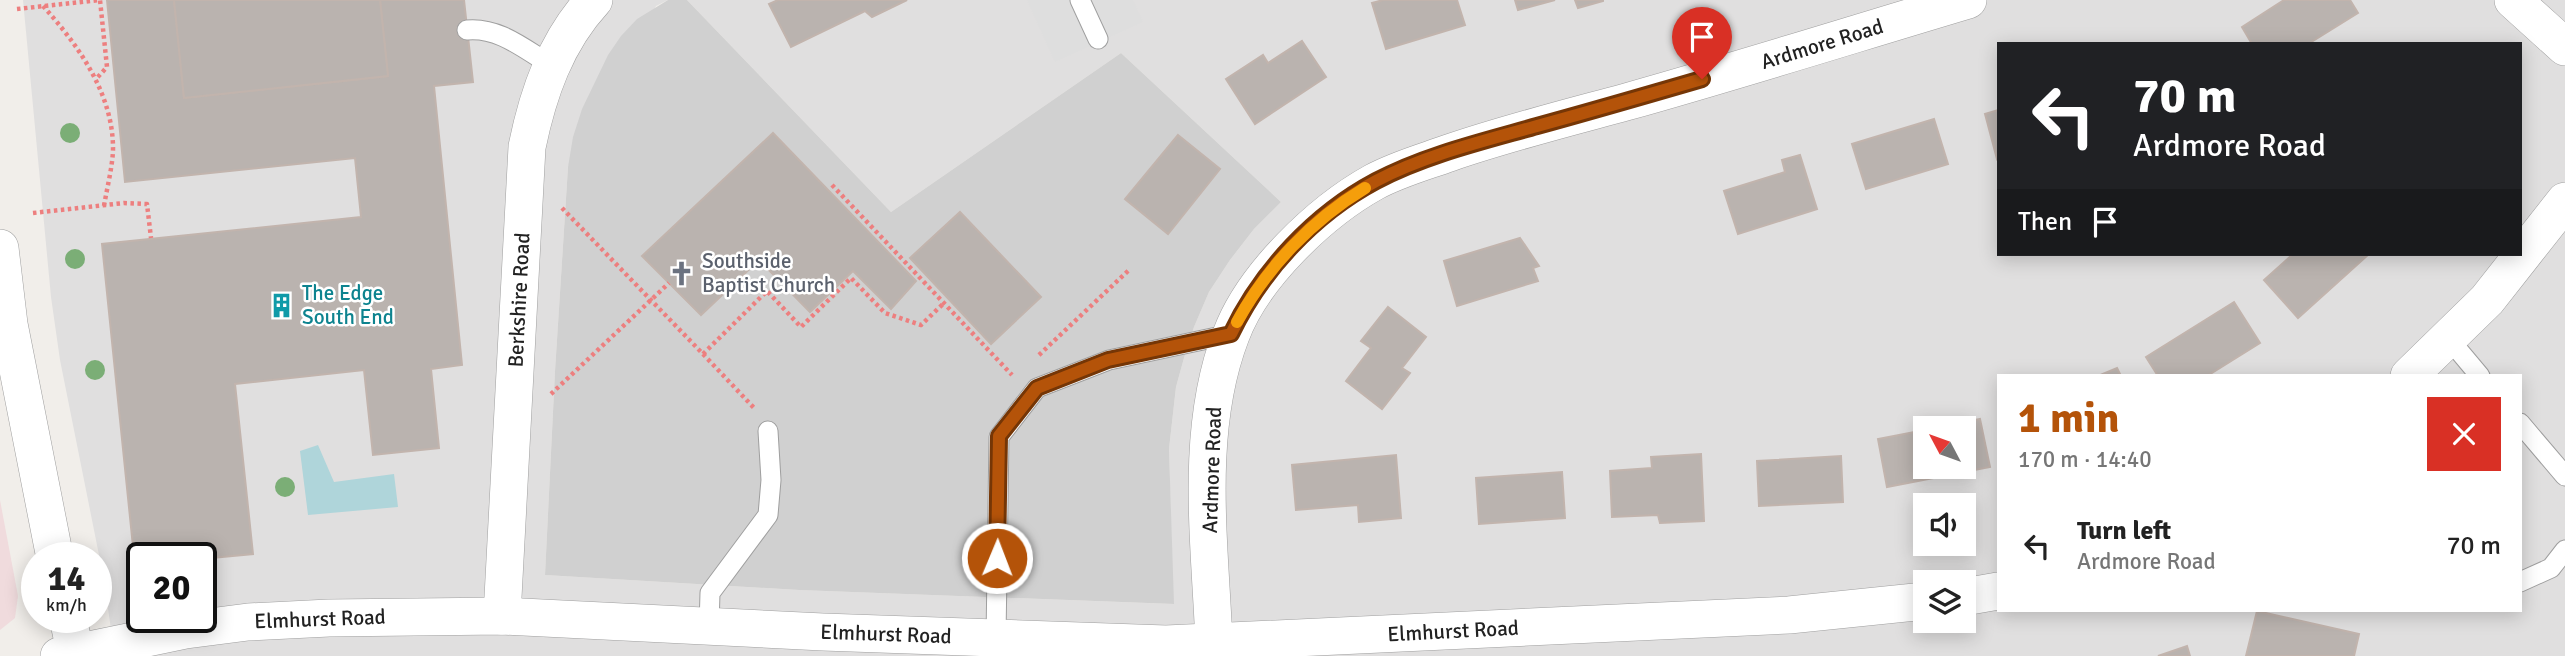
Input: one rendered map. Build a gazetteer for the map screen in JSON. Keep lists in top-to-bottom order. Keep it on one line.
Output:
{"streets":{"street":["Ardmore Road","Berkshire Road","Elmhurst Road"]},"crossings":[["Ardmore Road","Elmhurst Road"],["Berkshire Road","Elmhurst Road"]],"places":{"church":["Southside Baptist Church"],"building":["The Edge South End"]},"north":"top left","page":{"turn":["70 m","Ardmore Road"],"then":"Then","heading":["1 min","170 m · 14:40"],"list":[{"name":"Turn left","note":"Ardmore Road","value":"70 m"}],"speed":"14 km/h","limit":"20"}}
